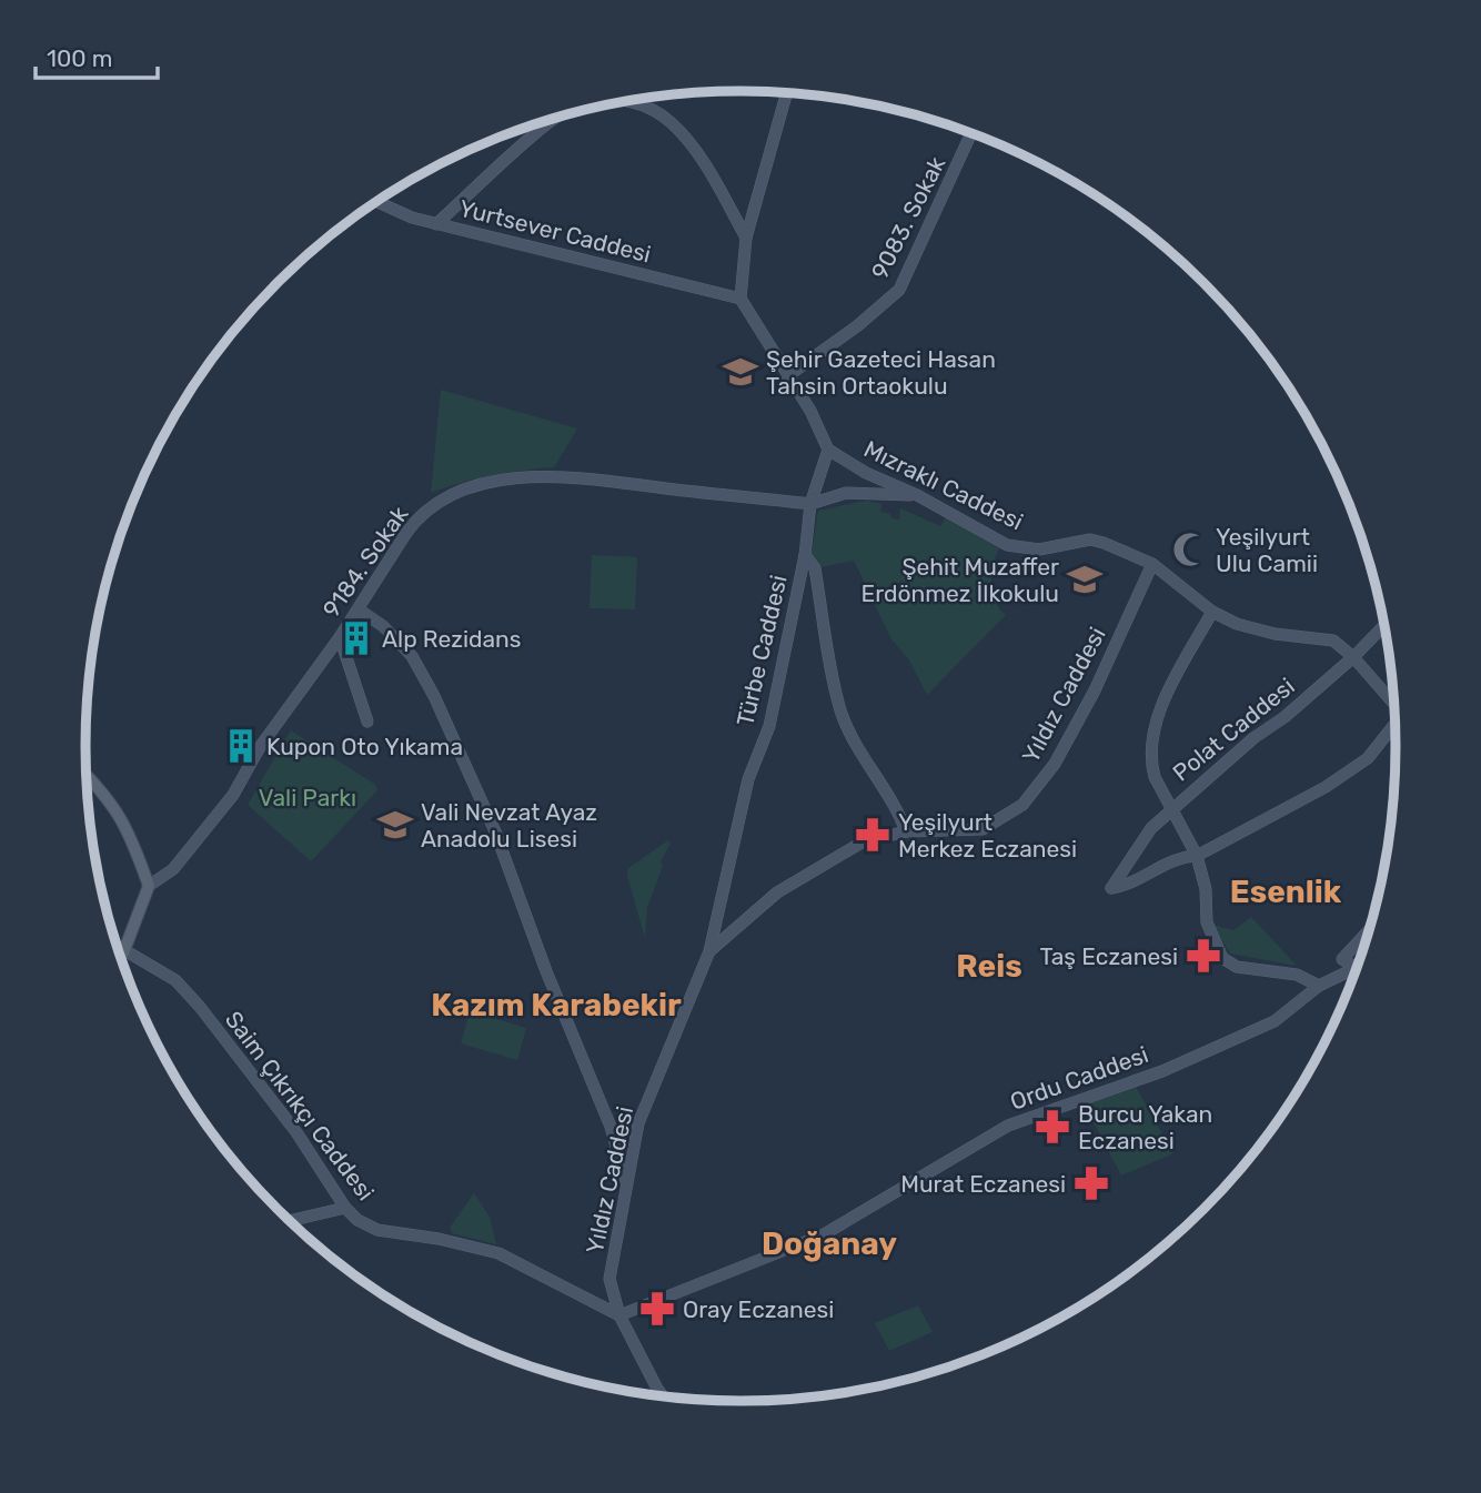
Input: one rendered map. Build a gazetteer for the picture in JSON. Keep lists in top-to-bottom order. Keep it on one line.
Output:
{"streets":{"main road":["9083. Sokak","Yurtsever Caddesi","Mızraklı Caddesi","9184. Sokak","Türbe Caddesi","Yıldız Caddesi","Polat Caddesi","Ordu Caddesi","Saim Çıkrıkçı Caddesi"]},"crossings":[["9083. Sokak","Mızraklı Caddesi"],["Yurtsever Caddesi","Mızraklı Caddesi"],["Mızraklı Caddesi","9184. Sokak"],["Mızraklı Caddesi","Türbe Caddesi"],["Mızraklı Caddesi","Yıldız Caddesi"],["Mızraklı Caddesi","Polat Caddesi"],["9184. Sokak","Türbe Caddesi"],["Türbe Caddesi","Yıldız Caddesi"],["Yıldız Caddesi","Ordu Caddesi"],["Yıldız Caddesi","Saim Çıkrıkçı Caddesi"],["Ordu Caddesi","Saim Çıkrıkçı Caddesi"]],"districts":["Esenlik","Reis","Kazım Karabekir","Doğanay"],"parks":["Vali Parkı"],"places":{"school or university":["Şehir Gazeteci Hasan Tahsin Ortaokulu","Şehit Muzaffer Erdönmez İlkokulu","Vali Nevzat Ayaz Anadolu Lisesi"],"mosque":["Yeşilyurt Ulu Camii"],"building":["Alp Rezidans","Kupon Oto Yıkama"],"pharmacy":["Yeşilyurt Merkez Eczanesi","Taş Eczanesi","Burcu Yakan Eczanesi","Murat Eczanesi","Oray Eczanesi"]},"scale_bar":"100 m"}
